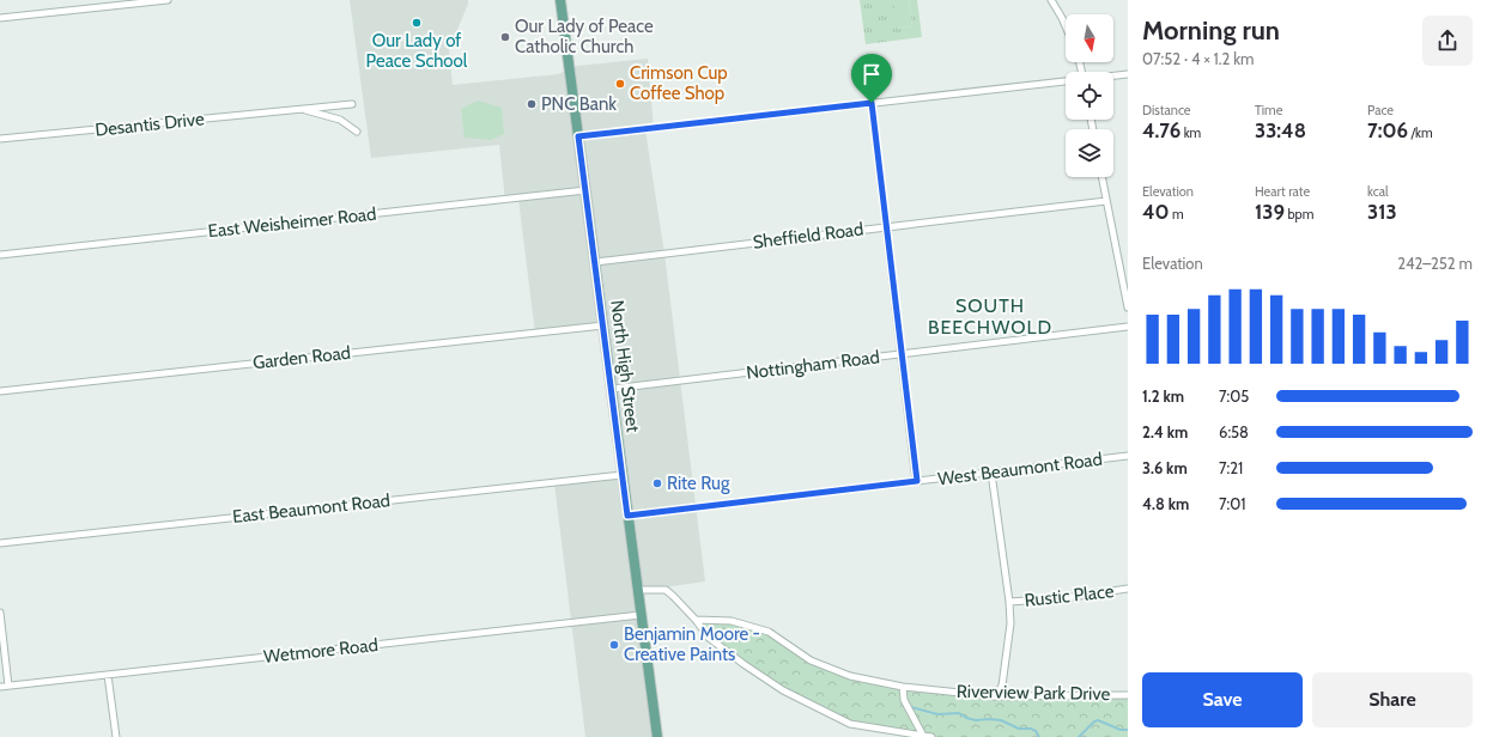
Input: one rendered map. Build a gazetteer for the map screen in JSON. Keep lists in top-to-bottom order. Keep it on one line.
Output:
{"streets":{"main road":["North High Street"],"street":["Desantis Drive","East Weisheimer Road","Sheffield Road","Garden Road","Nottingham Road","West Beaumont Road","East Beaumont Road","Rustic Place","Wetmore Road","Riverview Park Drive"]},"crossings":[["East Weisheimer Road","North High Street"],["Sheffield Road","North High Street"],["Garden Road","North High Street"],["Nottingham Road","North High Street"],["North High Street","West Beaumont Road"],["North High Street","East Beaumont Road"],["North High Street","Wetmore Road"]],"districts":["SOUTH BEECHWOLD"],"places":["Our Lady of Peace School","Our Lady of Peace Catholic Church","Crimson Cup Coffee Shop","PNC Bank","Rite Rug","Benjamin Moore - Creative Paints"],"north":"bottom","page":{"heading":["Morning run","07:52 · 4 × 1.2 km"],"stats":[["Distance","4.76 km"],["Time","33:48"],["Pace","7:06 /km"],["Elevation","40 m"],["Heart rate","139 bpm"],["kcal","313"]],"chart":["Elevation","242–252 m"],"list":[{"name":"1.2 km","note":"7:05"},{"name":"2.4 km","note":"6:58"},{"name":"3.6 km","note":"7:21"},{"name":"4.8 km","note":"7:01"}],"buttons":["Save","Share"]}}
